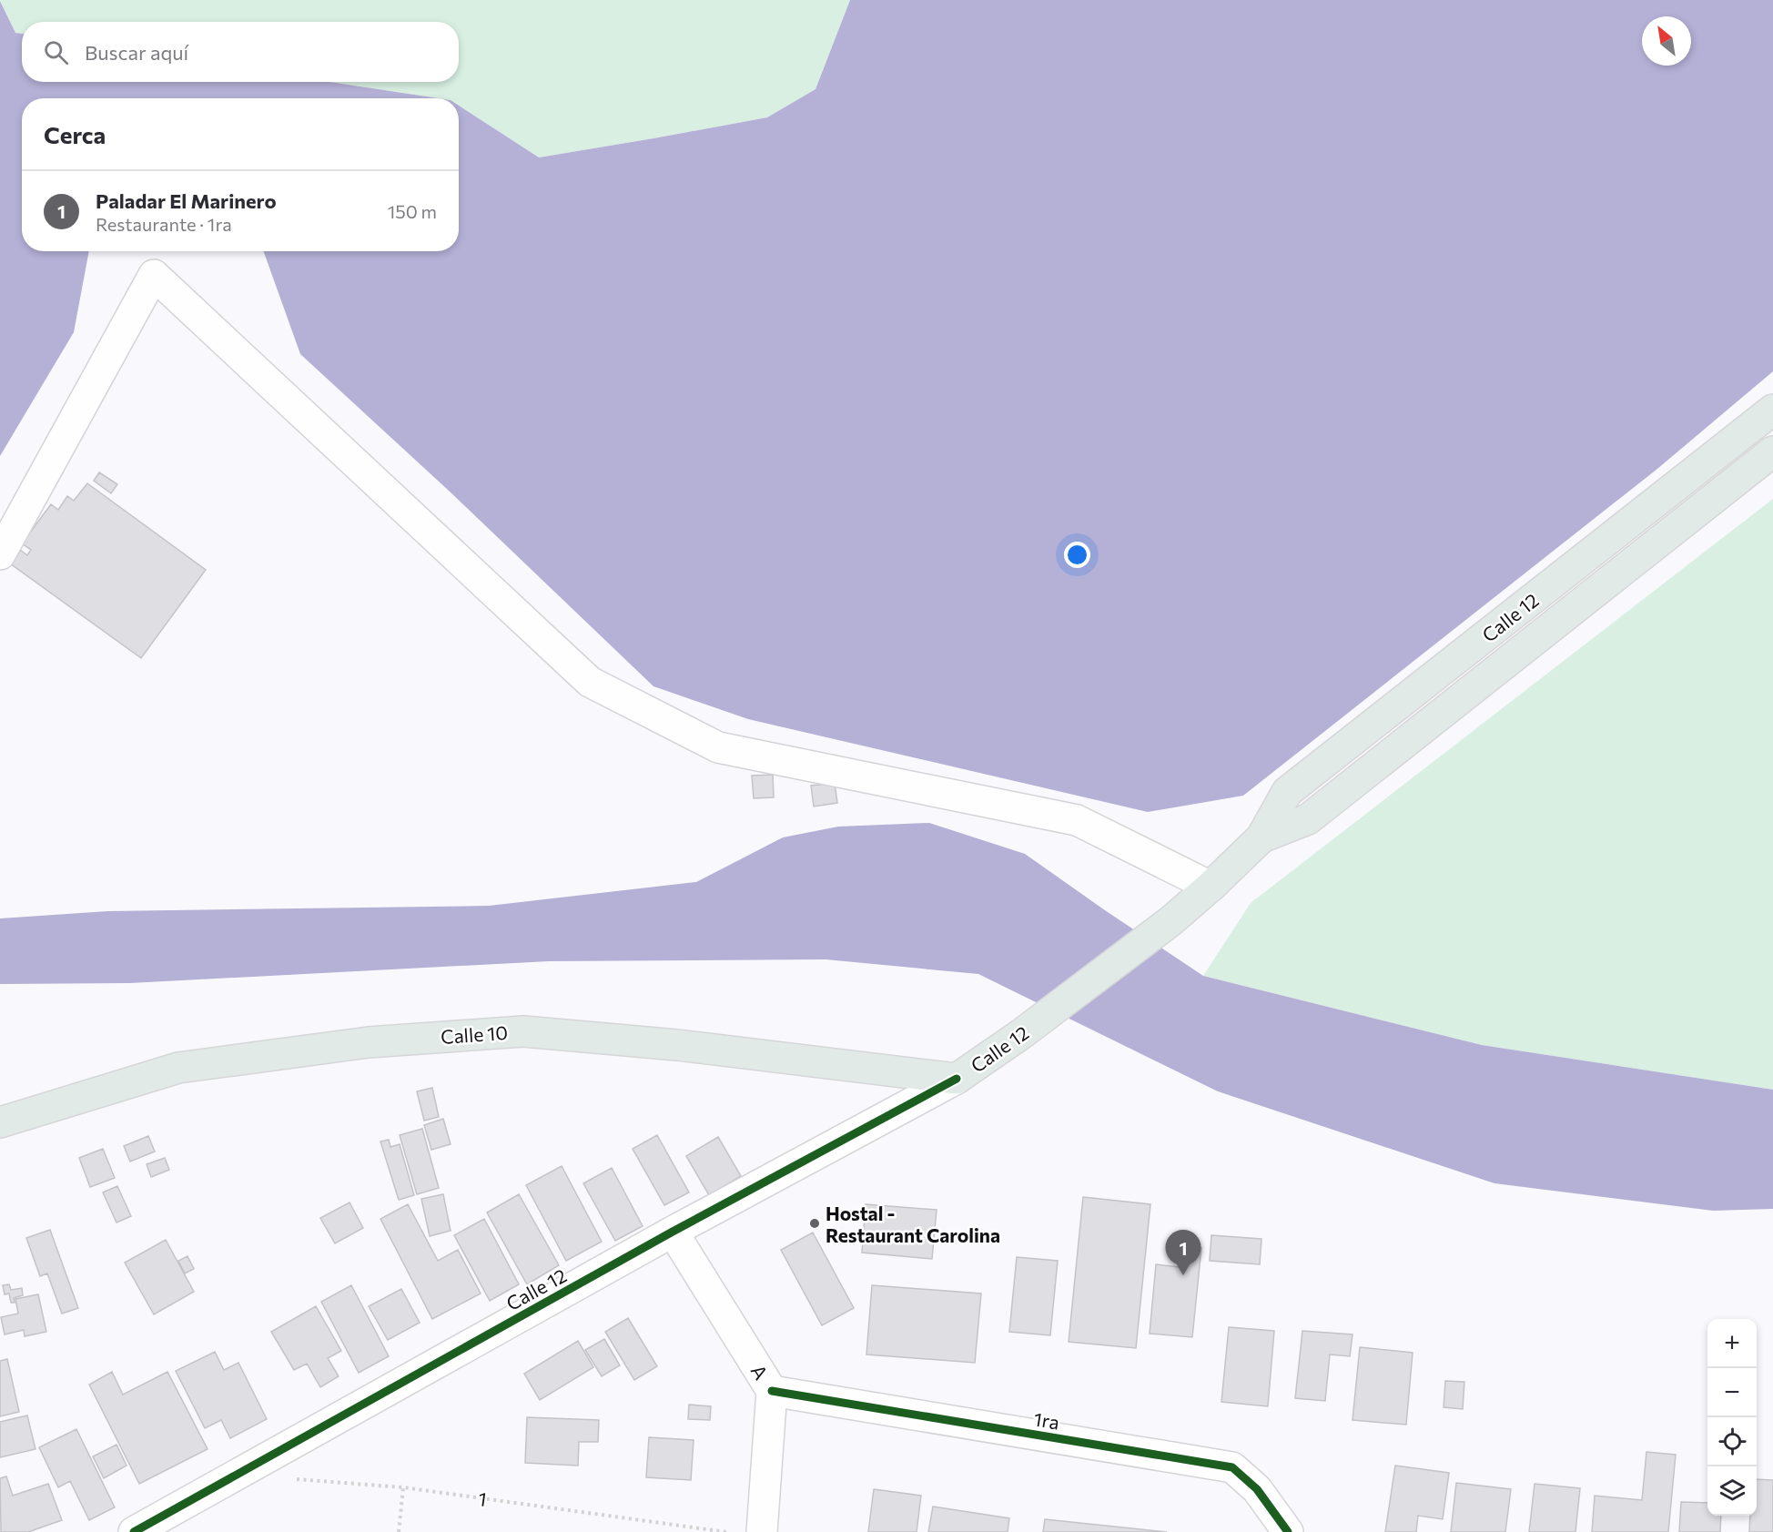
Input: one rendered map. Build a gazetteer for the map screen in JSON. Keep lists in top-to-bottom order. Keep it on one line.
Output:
{"streets":{"main road":["Calle 12","Calle 10"],"street":["A","1ra"],"path":["1"]},"crossings":[["Calle 12","Calle 10"],["Calle 12","A"],["A","1ra"]],"places":["Hostal - Restaurant Carolina"],"north":"top left","page":{"search":"Buscar aquí","heading":"Cerca","list":[{"mark":"1","name":"Paladar El Marinero","note":"Restaurante · 1ra","value":"150 m"}],"pins":"1","map_buttons":["+","−"]}}
